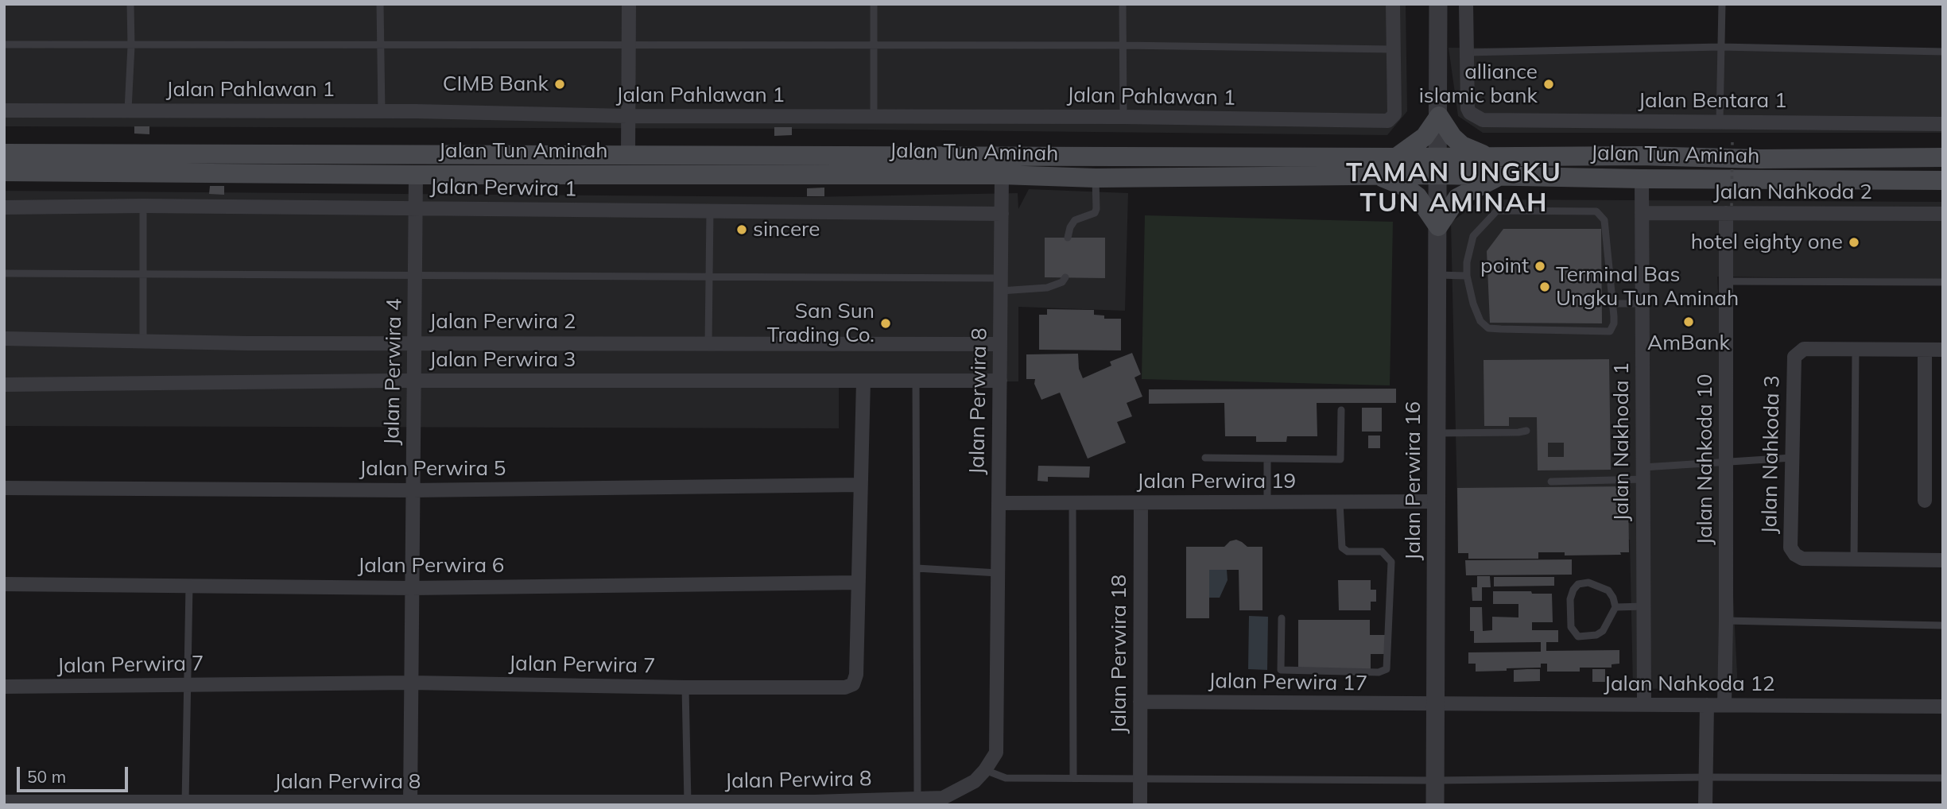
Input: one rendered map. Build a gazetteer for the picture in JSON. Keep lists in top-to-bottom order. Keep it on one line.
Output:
{"streets":{"main road":["Jalan Tun Aminah"],"street":["Jalan Pahlawan 1","Jalan Bentara 1","Jalan Perwira 1","Jalan Nahkoda 2","Jalan Perwira 2","Jalan Perwira 3","Jalan Perwira 4","Jalan Perwira 8","Jalan Nakhoda 1","Jalan Nahkoda 3","Jalan Nahkoda 10","Jalan Perwira 5","Jalan Perwira 16","Jalan Perwira 19","Jalan Perwira 6","Jalan Perwira 18","Jalan Perwira 7","Jalan Perwira 17","Jalan Nahkoda 12"]},"crossings":[["Jalan Tun Aminah","Jalan Perwira 4"],["Jalan Tun Aminah","Jalan Perwira 8"],["Jalan Tun Aminah","Jalan Nakhoda 1"],["Jalan Tun Aminah","Jalan Perwira 16"],["Jalan Perwira 1","Jalan Perwira 4"],["Jalan Perwira 1","Jalan Perwira 8"],["Jalan Nahkoda 2","Jalan Nakhoda 1"],["Jalan Nahkoda 2","Jalan Nahkoda 10"],["Jalan Perwira 2","Jalan Perwira 4"],["Jalan Perwira 2","Jalan Perwira 8"],["Jalan Perwira 3","Jalan Perwira 4"],["Jalan Perwira 3","Jalan Perwira 8"],["Jalan Perwira 3","Jalan Perwira 7"],["Jalan Perwira 4","Jalan Perwira 8"],["Jalan Perwira 4","Jalan Perwira 5"],["Jalan Perwira 4","Jalan Perwira 6"],["Jalan Perwira 4","Jalan Perwira 7"],["Jalan Perwira 8","Jalan Perwira 19"],["Jalan Nakhoda 1","Jalan Nahkoda 12"],["Jalan Nahkoda 10","Jalan Nahkoda 12"],["Jalan Perwira 5","Jalan Perwira 7"],["Jalan Perwira 16","Jalan Perwira 19"],["Jalan Perwira 16","Jalan Perwira 17"],["Jalan Perwira 16","Jalan Nahkoda 12"],["Jalan Perwira 19","Jalan Perwira 18"],["Jalan Perwira 6","Jalan Perwira 7"],["Jalan Perwira 18","Jalan Perwira 17"],["Jalan Perwira 17","Jalan Nahkoda 12"]],"districts":["TAMAN UNGKU TUN AMINAH"],"places":["CIMB Bank","alliance islamic bank","sincere","hotel eighty one","point","Terminal Bas Ungku Tun Aminah","AmBank","San Sun Trading Co."],"scale_bar":"50 m"}
